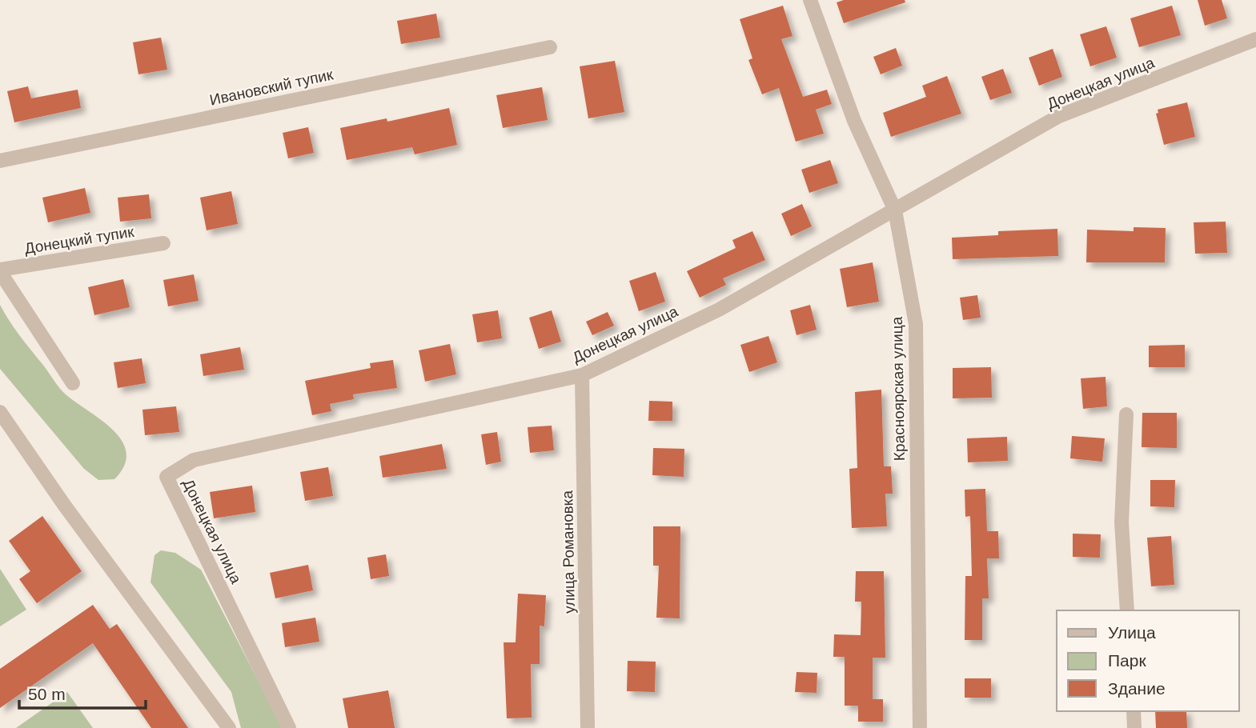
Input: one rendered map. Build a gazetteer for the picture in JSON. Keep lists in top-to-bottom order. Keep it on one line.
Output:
{"streets":{"street":["Донецкая улица","Ивановский тупик","Донецкий тупик","Красноярская улица","улица Романовка"]},"crossings":[["Донецкая улица","Красноярская улица"],["Донецкая улица","улица Романовка"]],"legend":["Улица","Парк","Здание"],"scale_bar":"50 m"}
